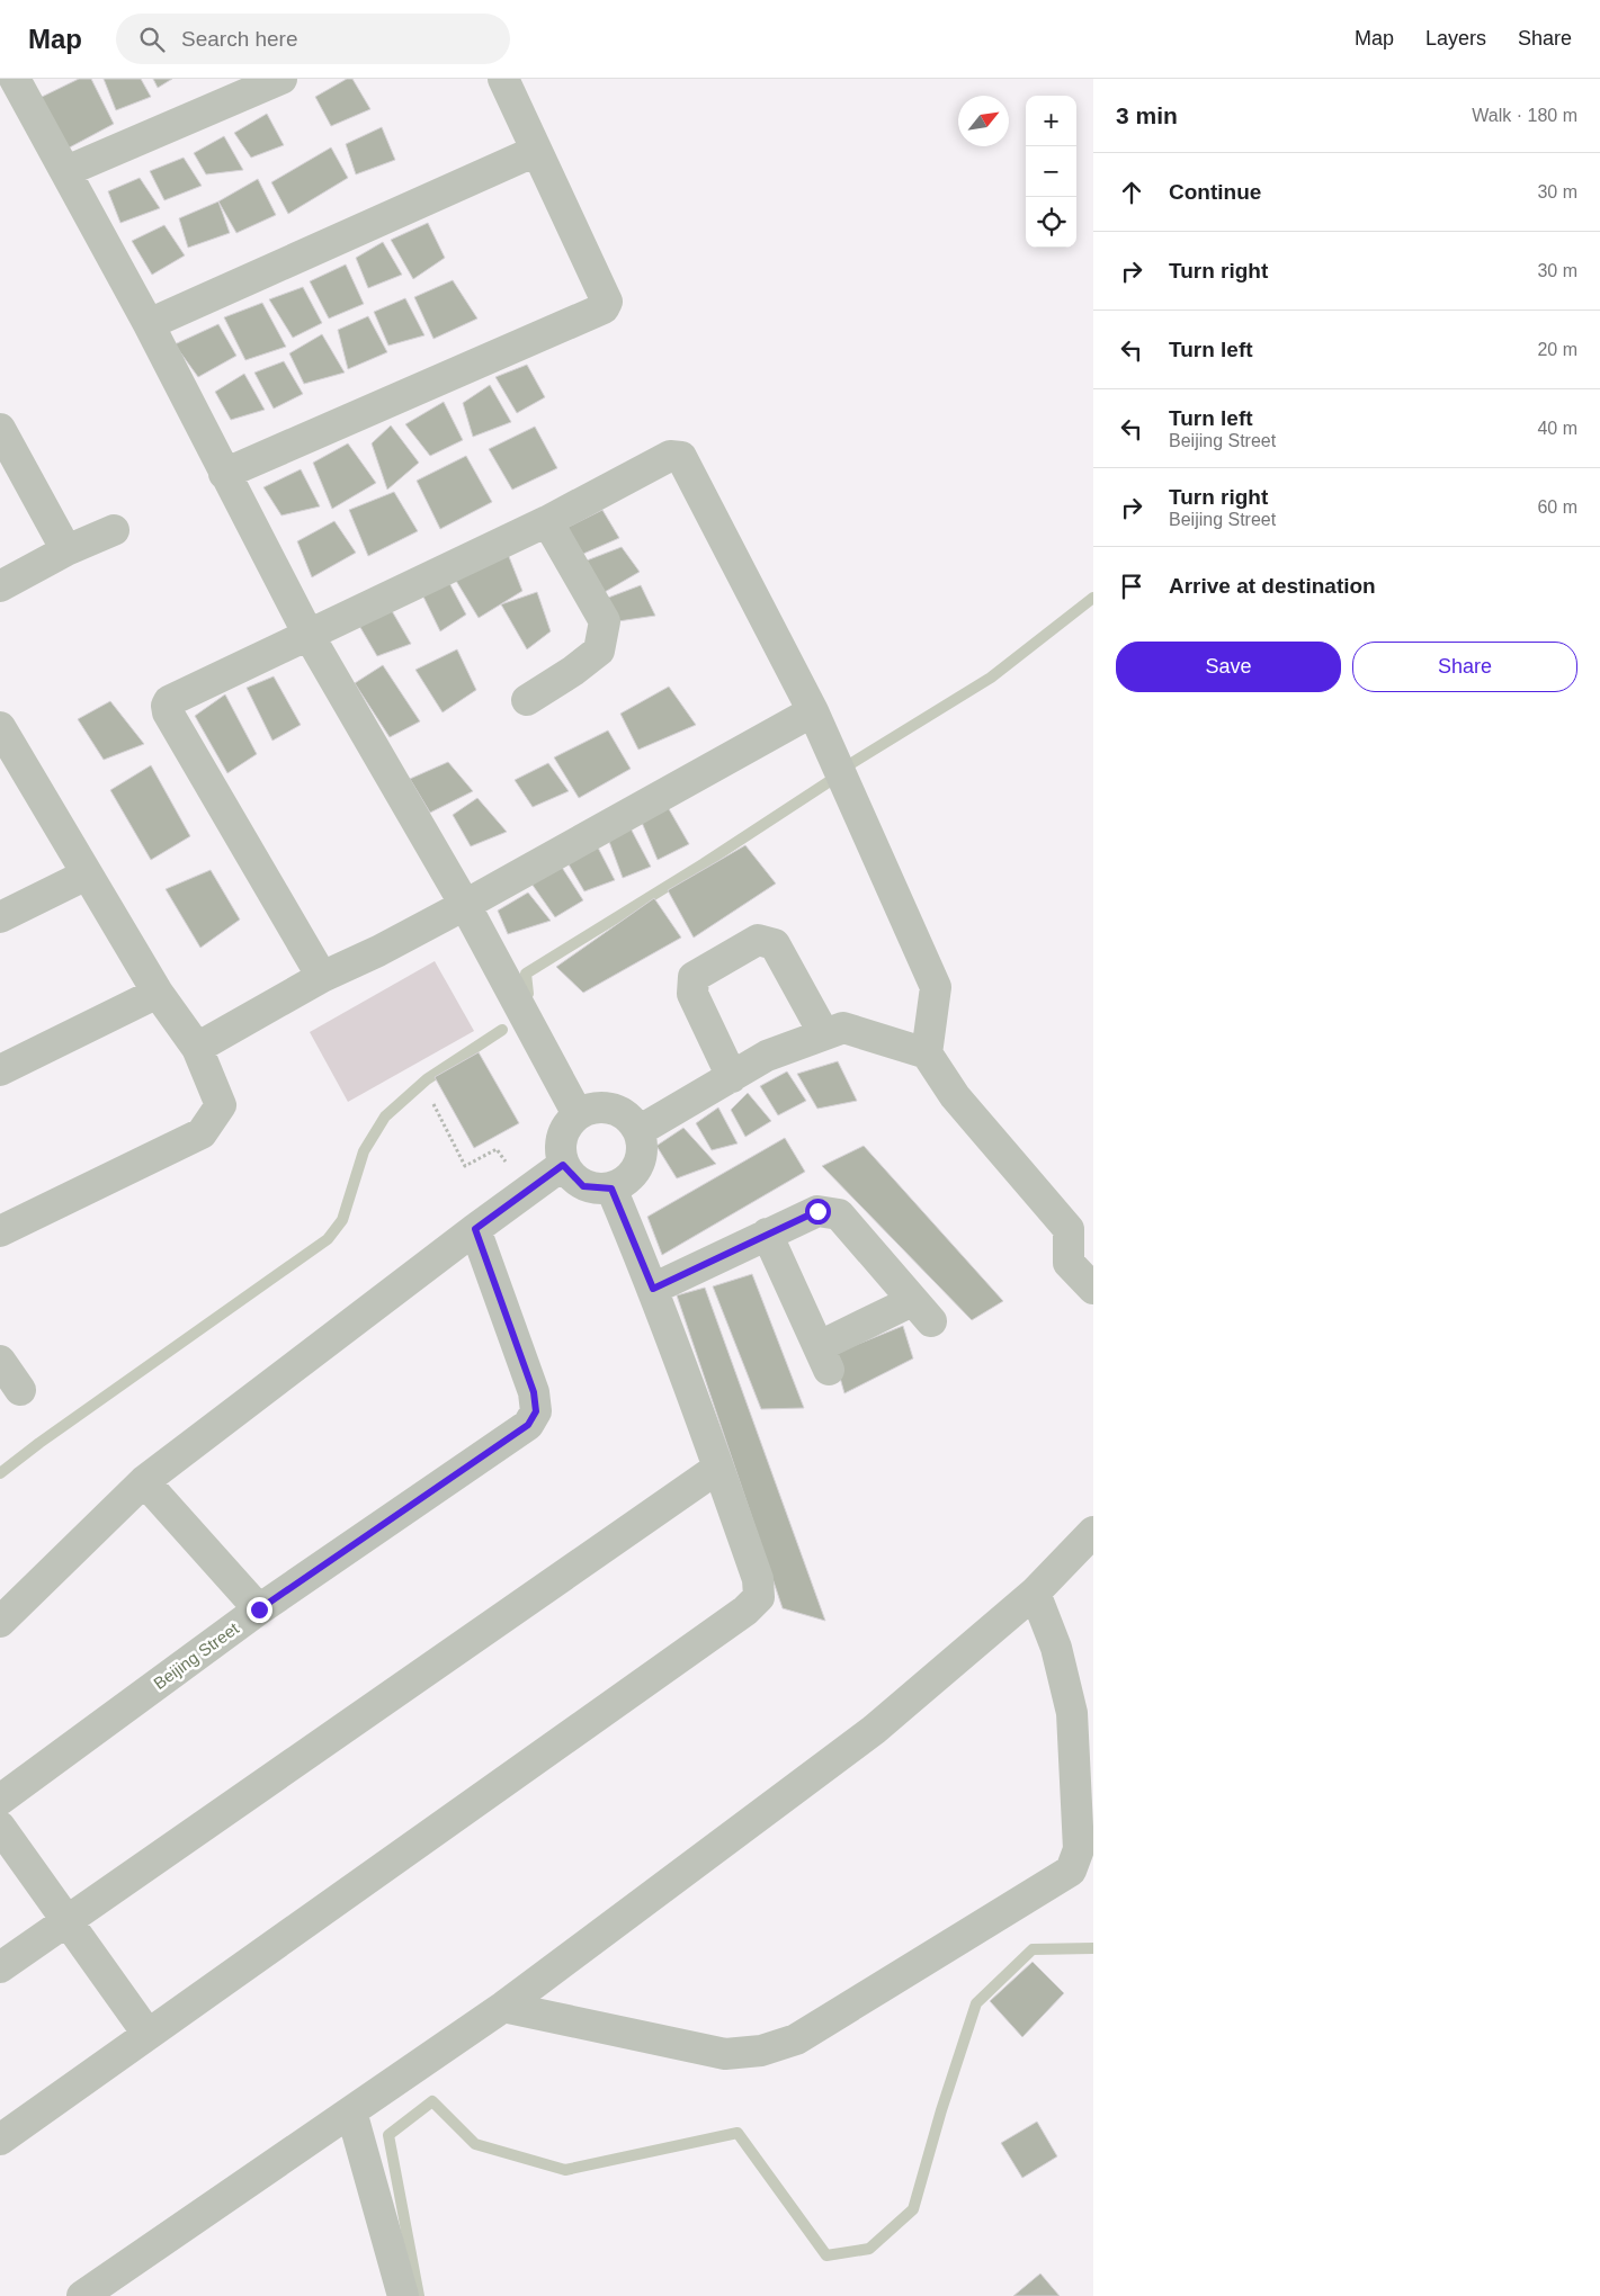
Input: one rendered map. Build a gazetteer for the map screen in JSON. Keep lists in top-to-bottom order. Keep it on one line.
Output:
{"streets":{"street":["Beijing Street"]},"north":"top right","page":{"header":"Map","search":"Search here","nav":["Map","Layers","Share"],"heading":["3 min","Walk · 180 m"],"map_buttons":["+","−"],"list":[["Continue","30 m"],["Turn right","30 m"],["Turn left","20 m"],["Turn left","Beijing Street","40 m"],["Turn right","Beijing Street","60 m"],"Arrive at destination"],"buttons":["Save","Share"]}}
